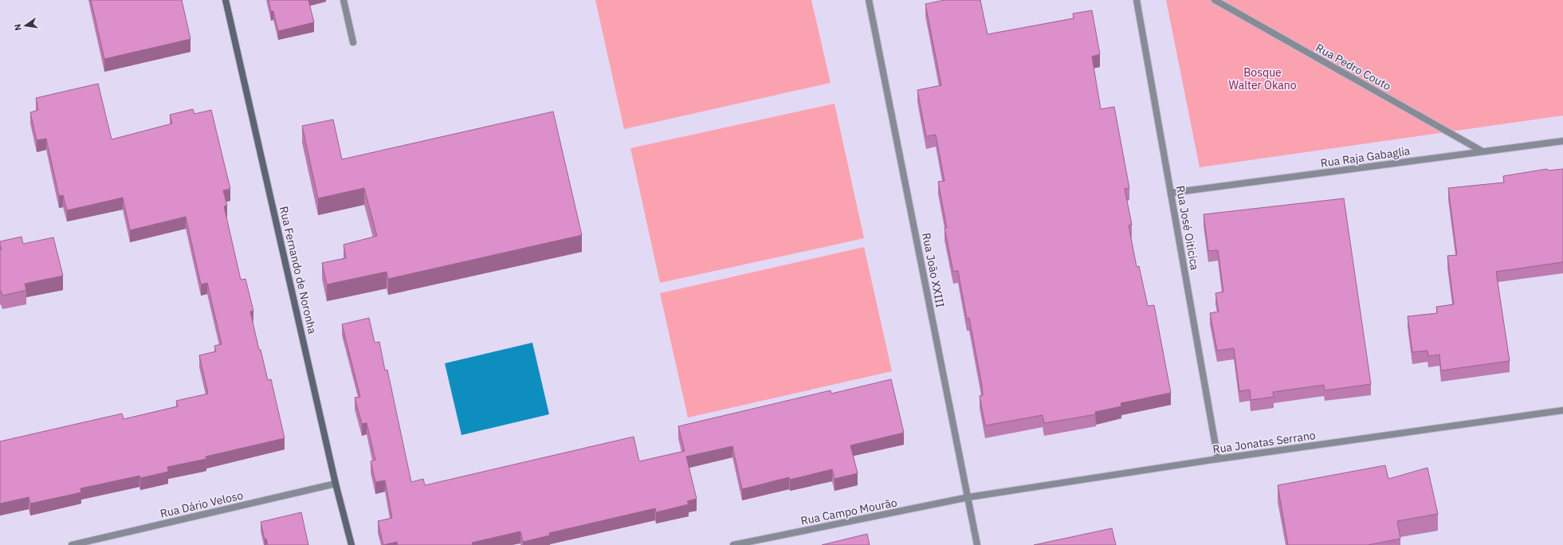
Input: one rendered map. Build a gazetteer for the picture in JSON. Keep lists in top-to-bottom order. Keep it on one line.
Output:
{"streets":{"street":["Rua Pedro Couto","Rua Raja Gabaglia","Rua José Oiticica","Rua Fernando de Noronha","Rua João XXIII","Rua Jonatas Serrano","Rua Dário Veloso","Rua Campo Mourão"]},"crossings":[["Rua Pedro Couto","Rua Raja Gabaglia"],["Rua Raja Gabaglia","Rua José Oiticica"],["Rua José Oiticica","Rua Jonatas Serrano"],["Rua Fernando de Noronha","Rua Dário Veloso"],["Rua João XXIII","Rua Jonatas Serrano"],["Rua João XXIII","Rua Campo Mourão"],["Rua Jonatas Serrano","Rua Campo Mourão"]],"parks":["Bosque Walter Okano"],"north":"left"}
